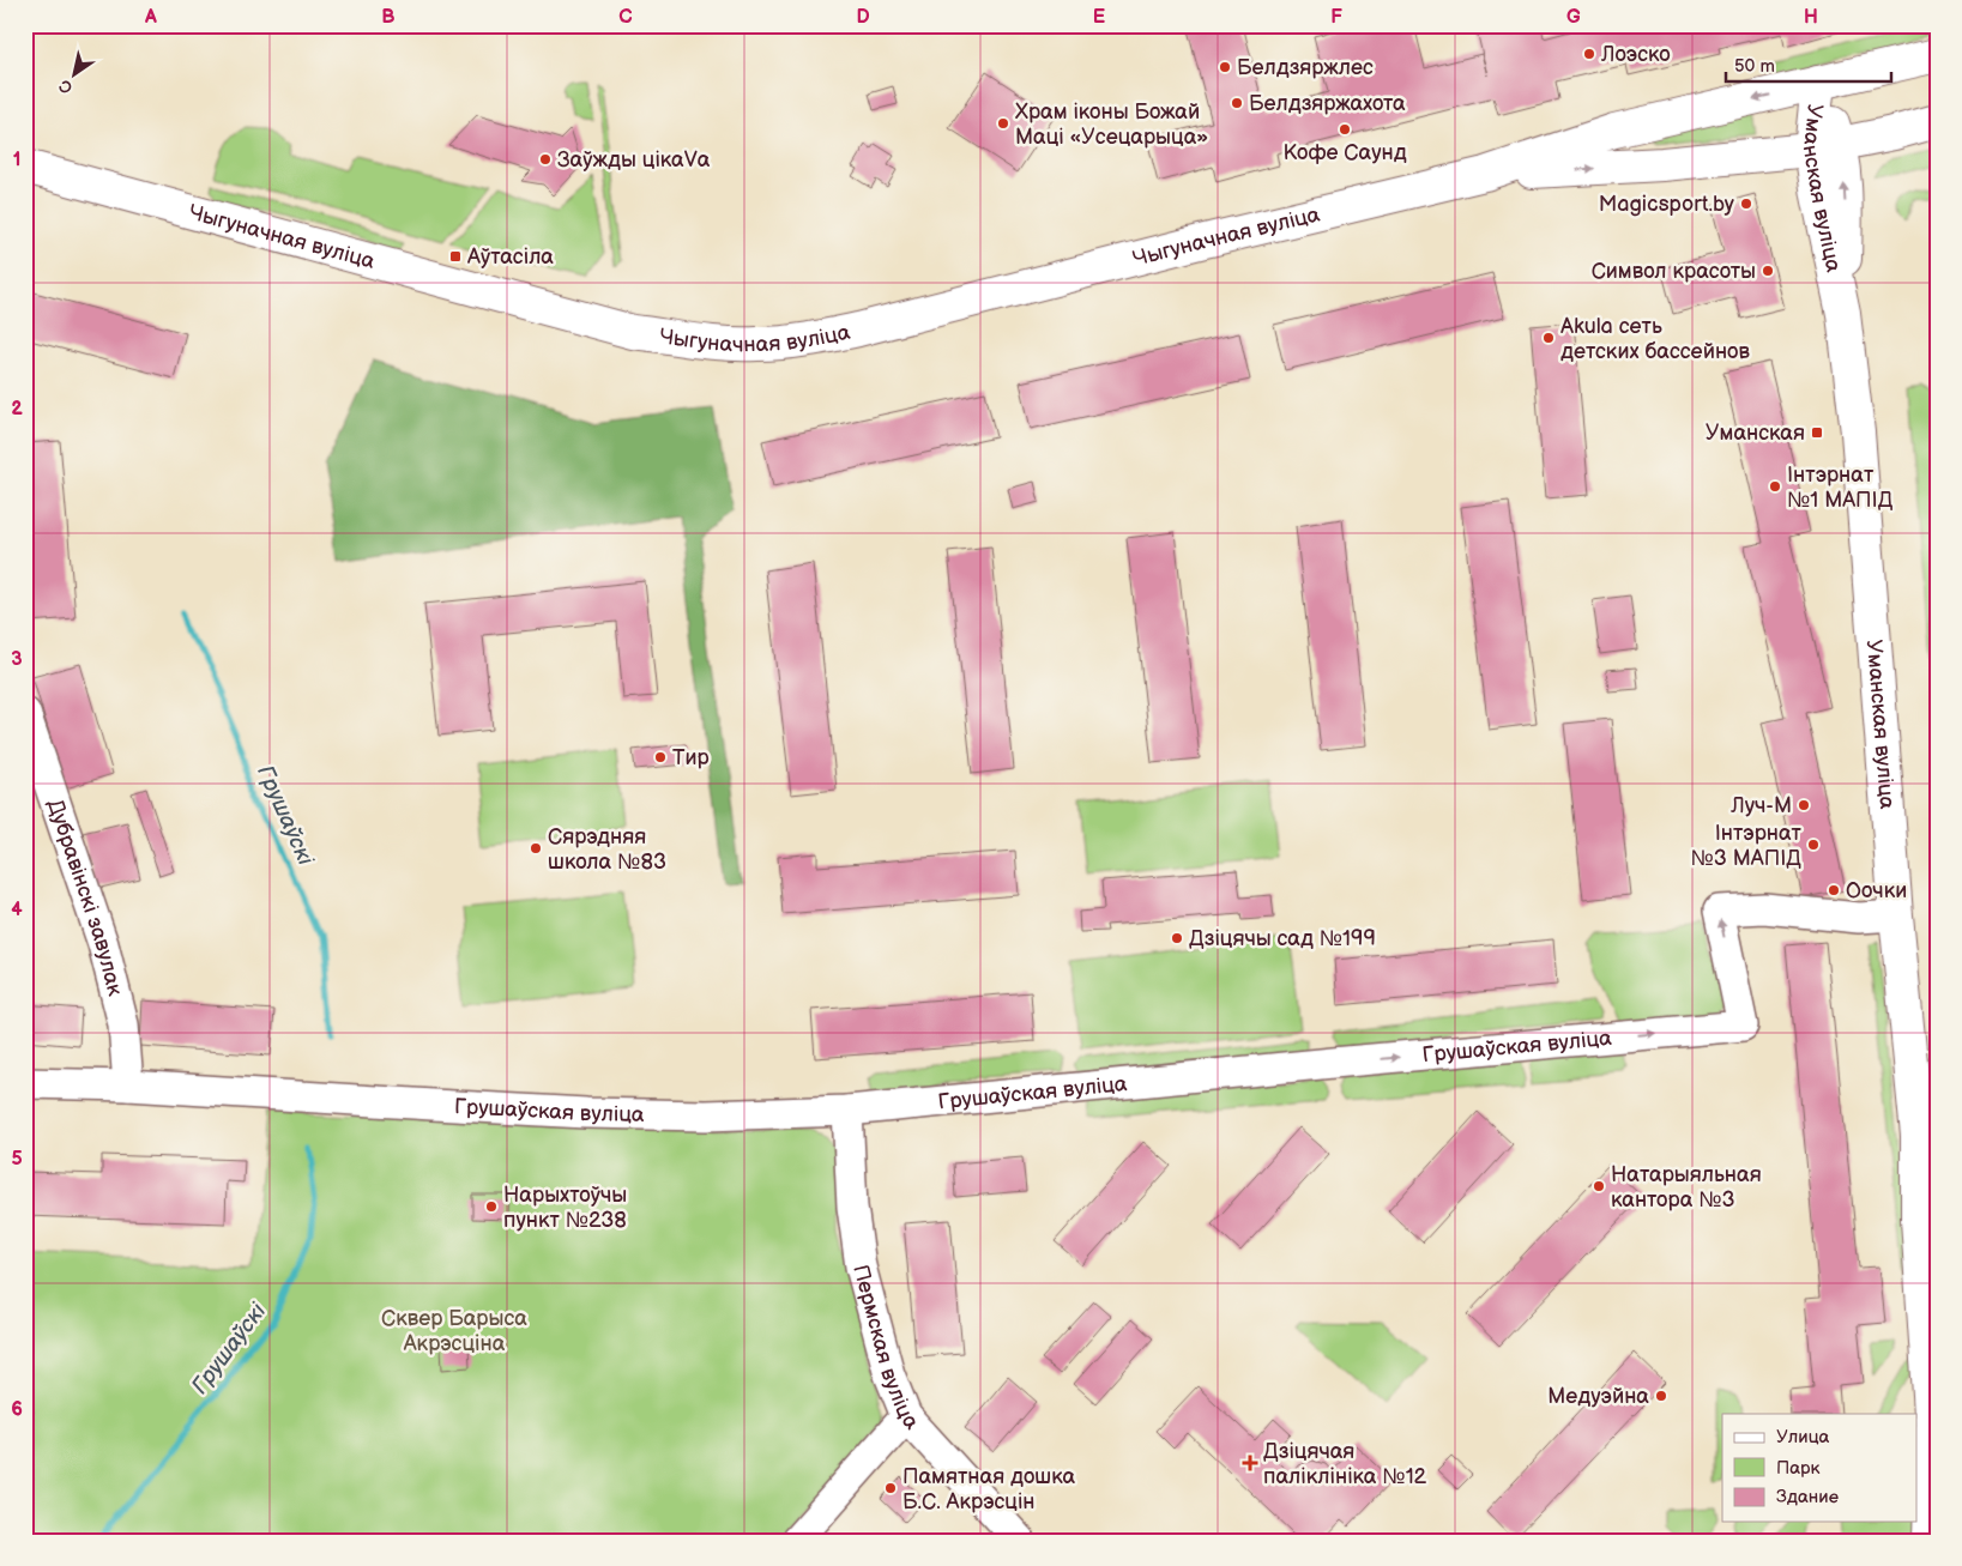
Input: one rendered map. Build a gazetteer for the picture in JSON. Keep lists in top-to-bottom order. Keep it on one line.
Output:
{"streets":{"main road":["Уманская вуліца","Чыгуначная вуліца"],"street":["Дубравінскі завулак","Грушаўская вуліца","Пермская вуліца"]},"crossings":[["Уманская вуліца","Чыгуначная вуліца"],["Уманская вуліца","Грушаўская вуліца"],["Дубравінскі завулак","Грушаўская вуліца"],["Грушаўская вуліца","Пермская вуліца"]],"one_way":["Грушаўская вуліца"],"water":["Грушаўскі"],"parks":["Сквер Барыса Акрэсціна"],"places":{"other":["Лоэско","Белдзяржлес","Белдзяржахота","Храм іконы Божай Маці «Усецарыца»","Кофе Саунд","Заўжды цікаVа","Magicsport.by","Символ красоты","Akula сеть детских бассейнов","Інтэрнат №1 МАПІД","Тир","Луч-М","Інтэрнат №3 МАПІД","Сярэдняя школа №83","Оочки","Дзіцячы сад №199","Натарыяльная кантора №3","Нарыхтоўчы пункт №238","Медуэйна","Памятная дошка Б.С. Акрэсцін"],"transit":["Аўтасіла","Уманская"],"health":["Дзіцячая паліклініка №12"]},"legend":["Улица","Парк","Здание"],"scale_bar":"50 m","north":"bottom left","grid":{"columns":["A","B","C","D","E","F","G","H"],"rows":["1","2","3","4","5","6"]}}
